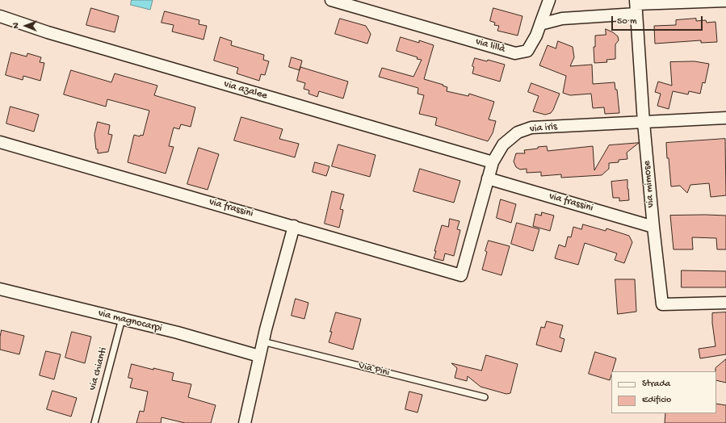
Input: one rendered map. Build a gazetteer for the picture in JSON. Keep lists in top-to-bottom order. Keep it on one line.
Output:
{"streets":{"street":["via lillà","via azalee","via iris","via mimose","via frassini","via magnocarpi"],"lane":["via chianti","Via Pini"]},"crossings":[["via azalee","via iris"],["via iris","via mimose"],["via iris","via frassini"],["via mimose","via frassini"],["via magnocarpi","via chianti"]],"legend":["Strada","Edificio"],"scale_bar":"50 m","north":"left"}
